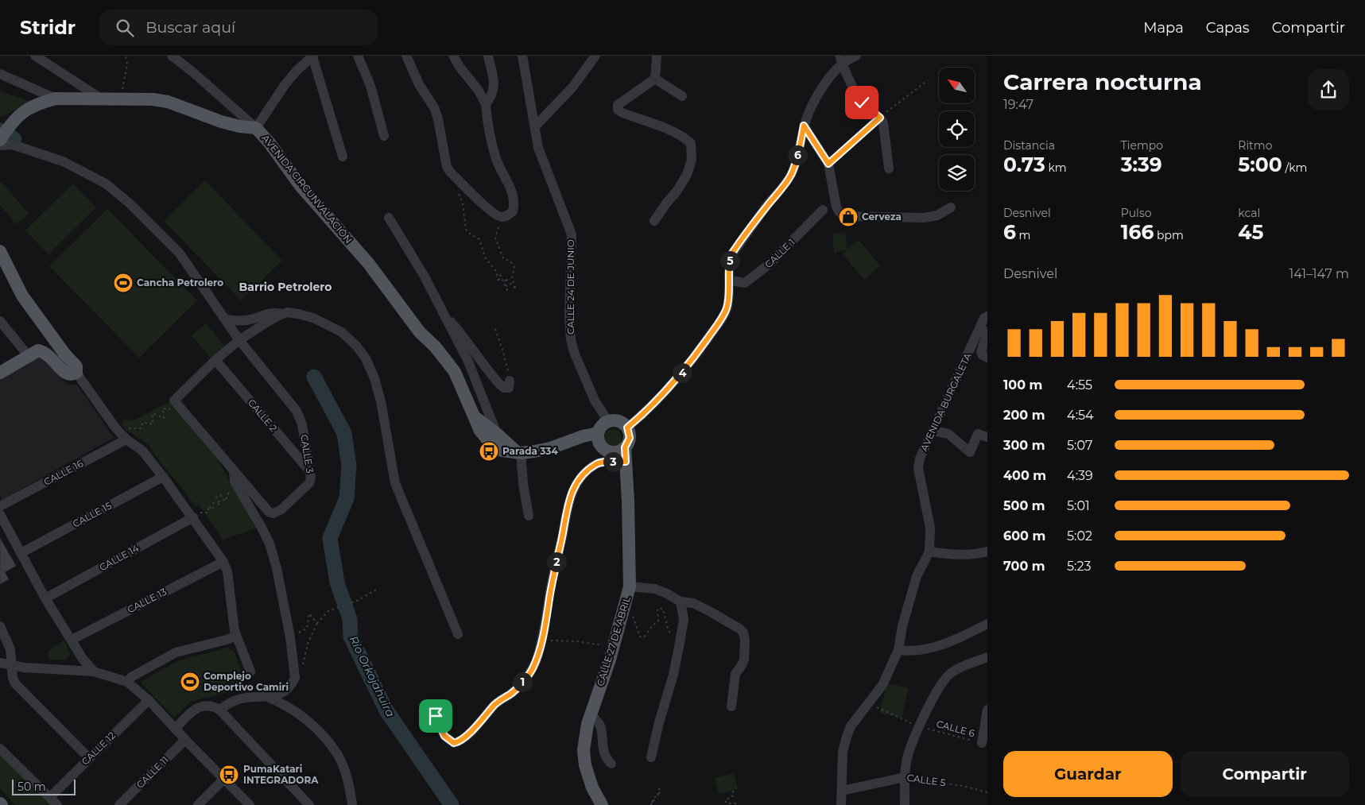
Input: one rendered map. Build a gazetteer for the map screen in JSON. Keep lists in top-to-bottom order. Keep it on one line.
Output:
{"streets":{"main road":["AVENIDA CIRCUNVALACIÓN","CALLE 27 DE ABRIL"],"street":["CALLE 1","CALLE 24 DE JUNIO","AVENIDA BURGALETA","CALLE 2","CALLE 3","CALLE 16","CALLE 15","CALLE 14","CALLE 13","CALLE 12","CALLE 11","CALLE 5"],"path":["CALLE 6"]},"crossings":[["CALLE 24 DE JUNIO","CALLE 27 DE ABRIL"],["AVENIDA BURGALETA","CALLE 6"],["AVENIDA BURGALETA","CALLE 5"],["CALLE 2","CALLE 3"]],"districts":["Barrio Petrolero"],"water":["Río Orkojahuira"],"places":{"shop":["Cerveza"],"sports":["Cancha Petrolero","Complejo Deportivo Camiri"],"bus stop":["Parada 334","PumaKatari INTEGRADORA"]},"scale_bar":"50 m","north":"top left","page":{"header":"Stridr","search":"Buscar aquí","nav":["Mapa","Capas","Compartir"],"heading":["Carrera nocturna","19:47"],"stats":[["Distancia","0.73 km"],["Tiempo","3:39"],["Ritmo","5:00 /km"],["Desnivel","6 m"],["Pulso","166 bpm"],["kcal","45"]],"pins":["6","5","4","3","2","1"],"chart":["Desnivel","141–147 m"],"list":[{"name":"100 m","note":"4:55"},{"name":"200 m","note":"4:54"},{"name":"300 m","note":"5:07"},{"name":"400 m","note":"4:39"},{"name":"500 m","note":"5:01"},{"name":"600 m","note":"5:02"},{"name":"700 m","note":"5:23"}],"buttons":["Guardar","Compartir"],"scale":"50 m"}}
